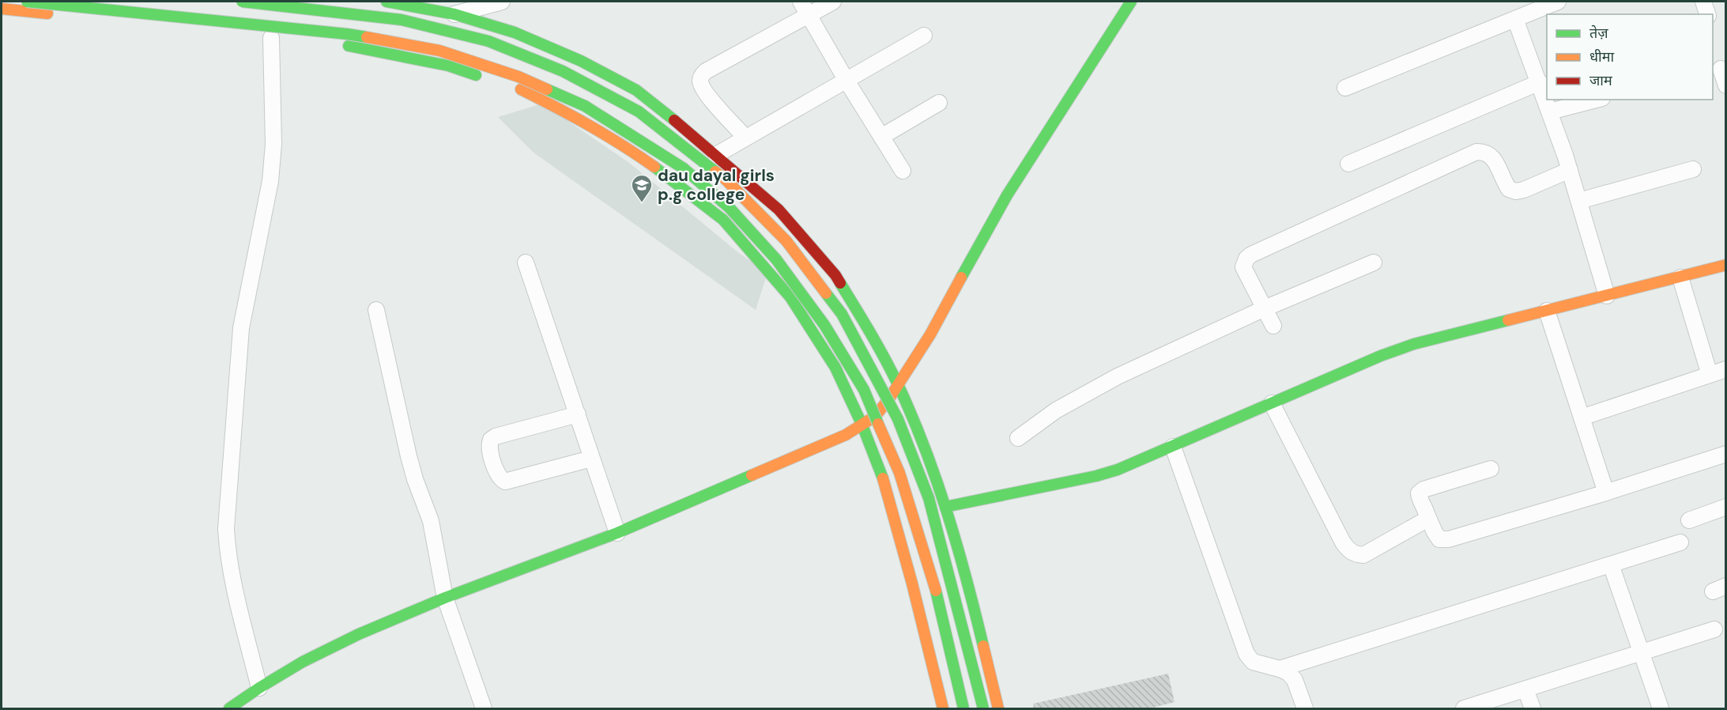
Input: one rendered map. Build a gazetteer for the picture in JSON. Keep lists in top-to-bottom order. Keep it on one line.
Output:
{"places":{"school or university":["dau dayal girls p.g college"]},"legend":["तेज़","धीमा","जाम"]}
